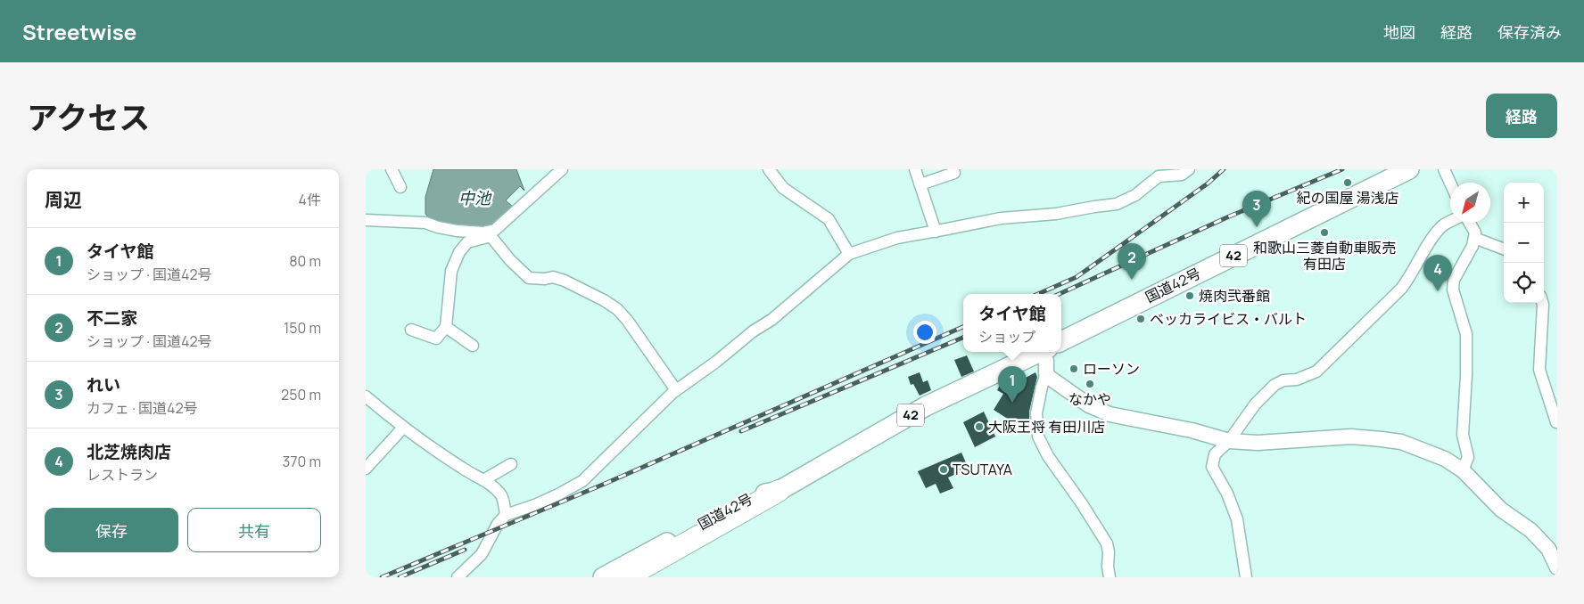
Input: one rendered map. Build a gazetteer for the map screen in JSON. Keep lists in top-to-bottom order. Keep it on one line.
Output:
{"streets":{"highway":["42","国道42号"]},"water":["中池"],"places":["紀の国屋 湯浅店","和歌山三菱自動車販売 有田店","焼肉弐番館","ベッカライビス・バルト","ローソン","なかや","大阪王将 有田川店","TSUTAYA"],"north":"bottom left","page":{"header":"Streetwise","nav":["地図","経路","保存済み"],"title":"アクセス","buttons":["経路",["保存","共有"]],"heading":["周辺","4件"],"map_buttons":["+","−"],"pins":["3","2","4","1"],"list":[{"mark":"1","name":"タイヤ館","note":"ショップ · 国道42号","value":"80 m"},{"mark":"2","name":"不二家","note":"ショップ · 国道42号","value":"150 m"},{"mark":"3","name":"れい","note":"カフェ · 国道42号","value":"250 m"},{"mark":"4","name":"北芝焼肉店","note":"レストラン","value":"370 m"}],"popup":["タイヤ館","ショップ"]}}
